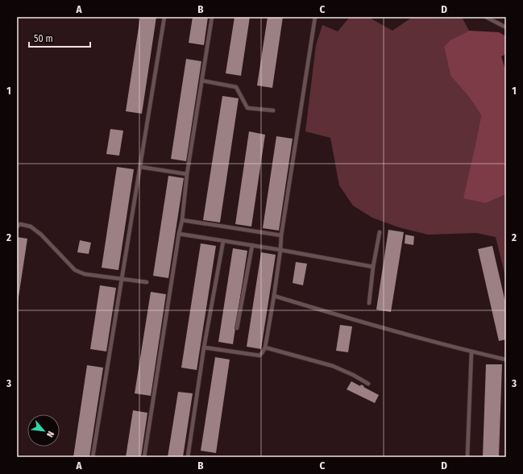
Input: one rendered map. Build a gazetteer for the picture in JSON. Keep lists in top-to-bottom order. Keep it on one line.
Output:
{"scale_bar":"50 m","north":"bottom right","grid":{"columns":["A","B","C","D"],"rows":["1","2","3"]}}
